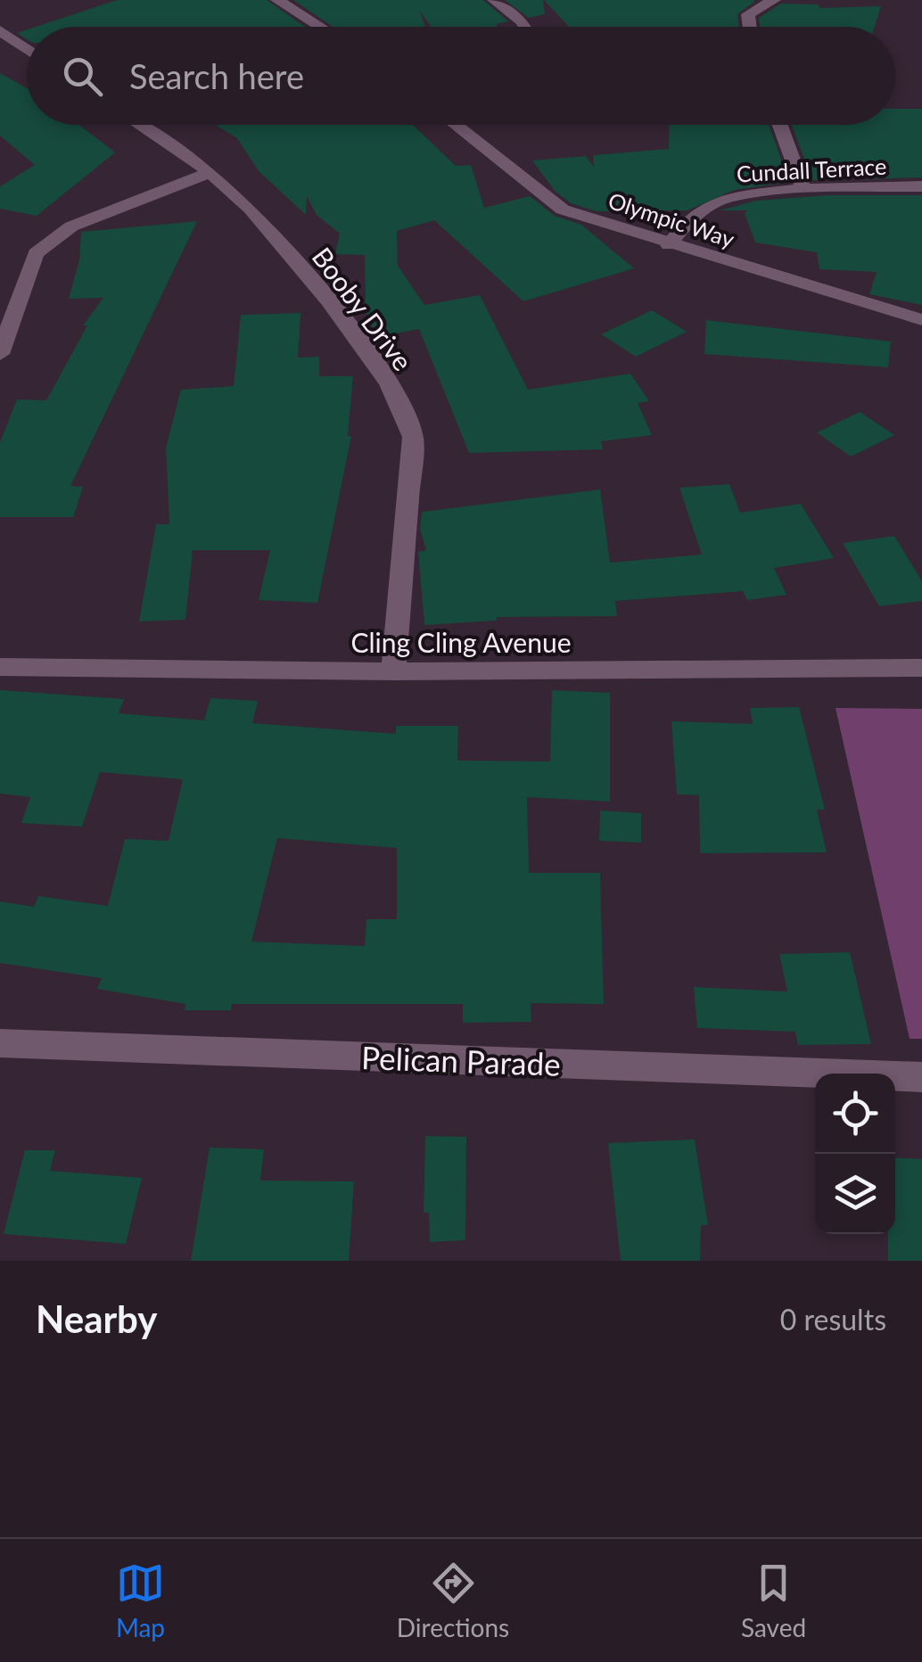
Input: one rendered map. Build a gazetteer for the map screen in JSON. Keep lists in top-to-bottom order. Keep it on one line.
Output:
{"streets":{"street":["Cundall Terrace","Olympic Way","Booby Drive","Cling Cling Avenue","Pelican Parade"]},"crossings":[["Cundall Terrace","Olympic Way"],["Booby Drive","Cling Cling Avenue"]],"page":{"search":"Search here","heading":["Nearby","0 results"],"nav":["Map","Directions","Saved"]}}
